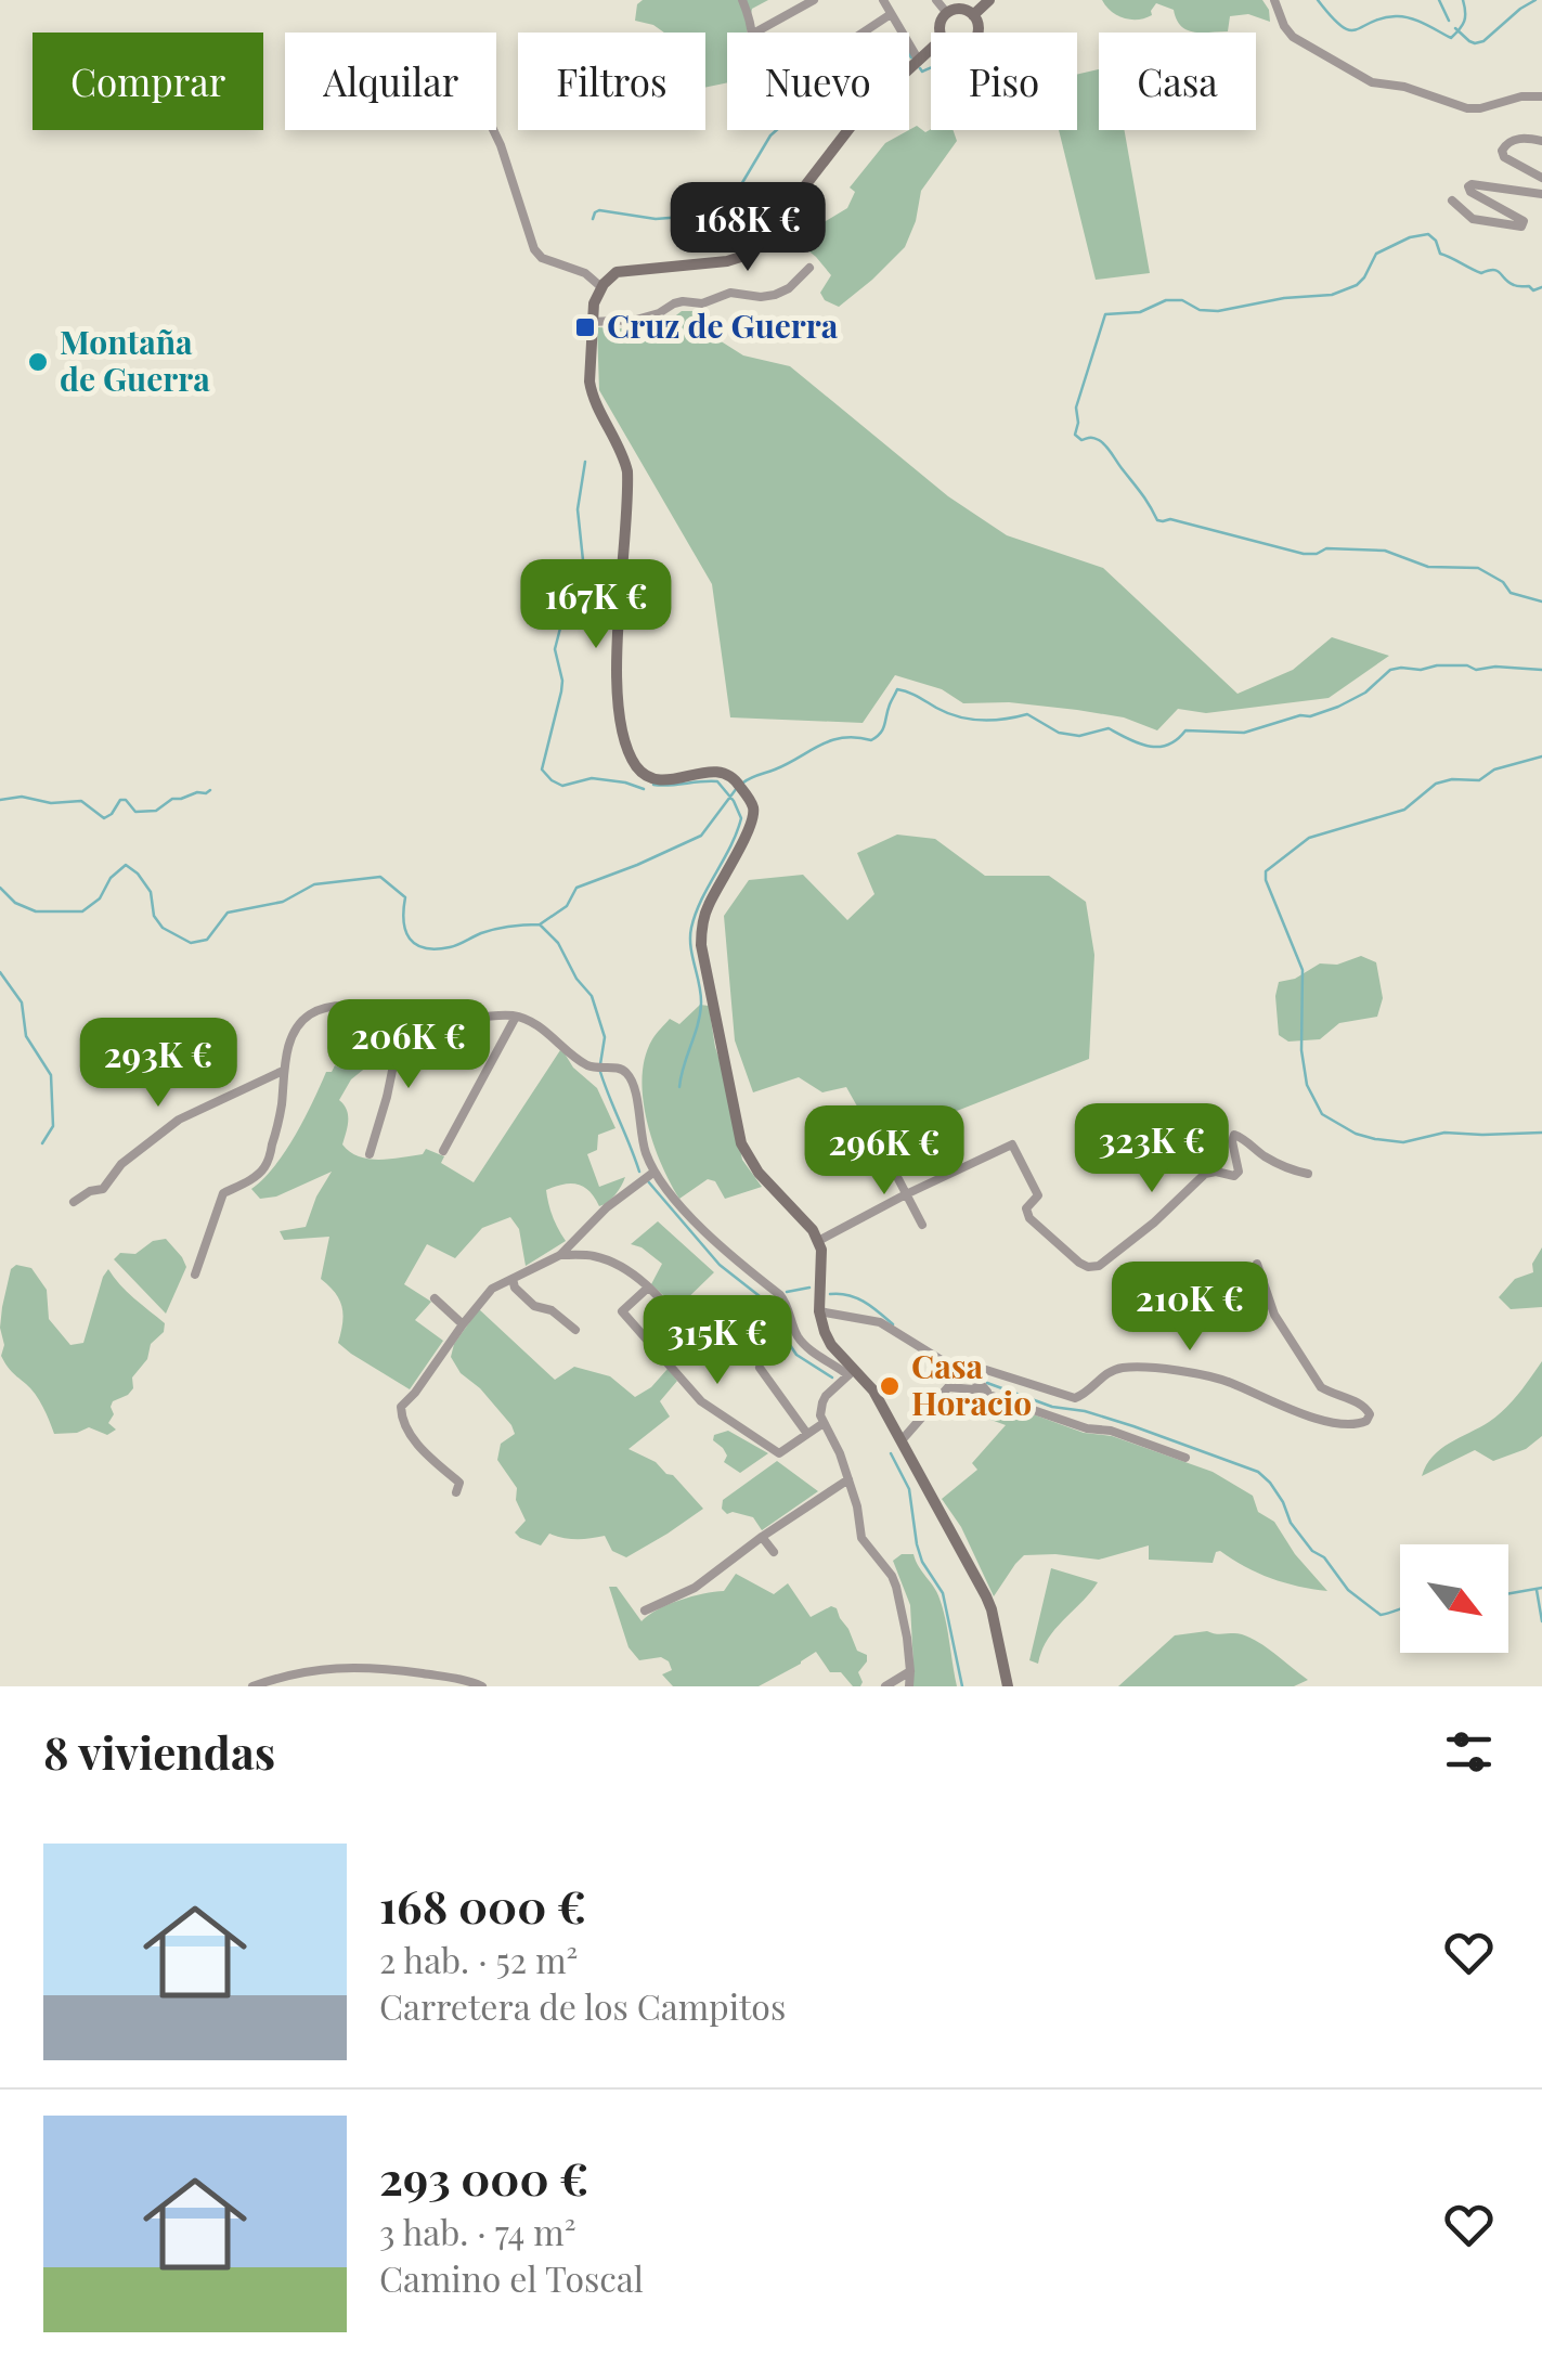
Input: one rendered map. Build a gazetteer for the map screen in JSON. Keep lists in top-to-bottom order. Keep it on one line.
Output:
{"places":{"transit":["Cruz de Guerra"],"other":["Montaña de Guerra","Casa Horacio"]},"north":"bottom right","page":{"chip":["Comprar","Alquilar","Filtros","Nuevo","Piso","Casa"],"price":["168K €","167K €","206K €","293K €","323K €","296K €","210K €","315K €"],"heading":"8 viviendas","list":[{"name":"168 000 €","note":"2 hab. · 52 m² · Carretera de los Campitos"},{"name":"293 000 €","note":"3 hab. · 74 m² · Camino el Toscal"}]}}
